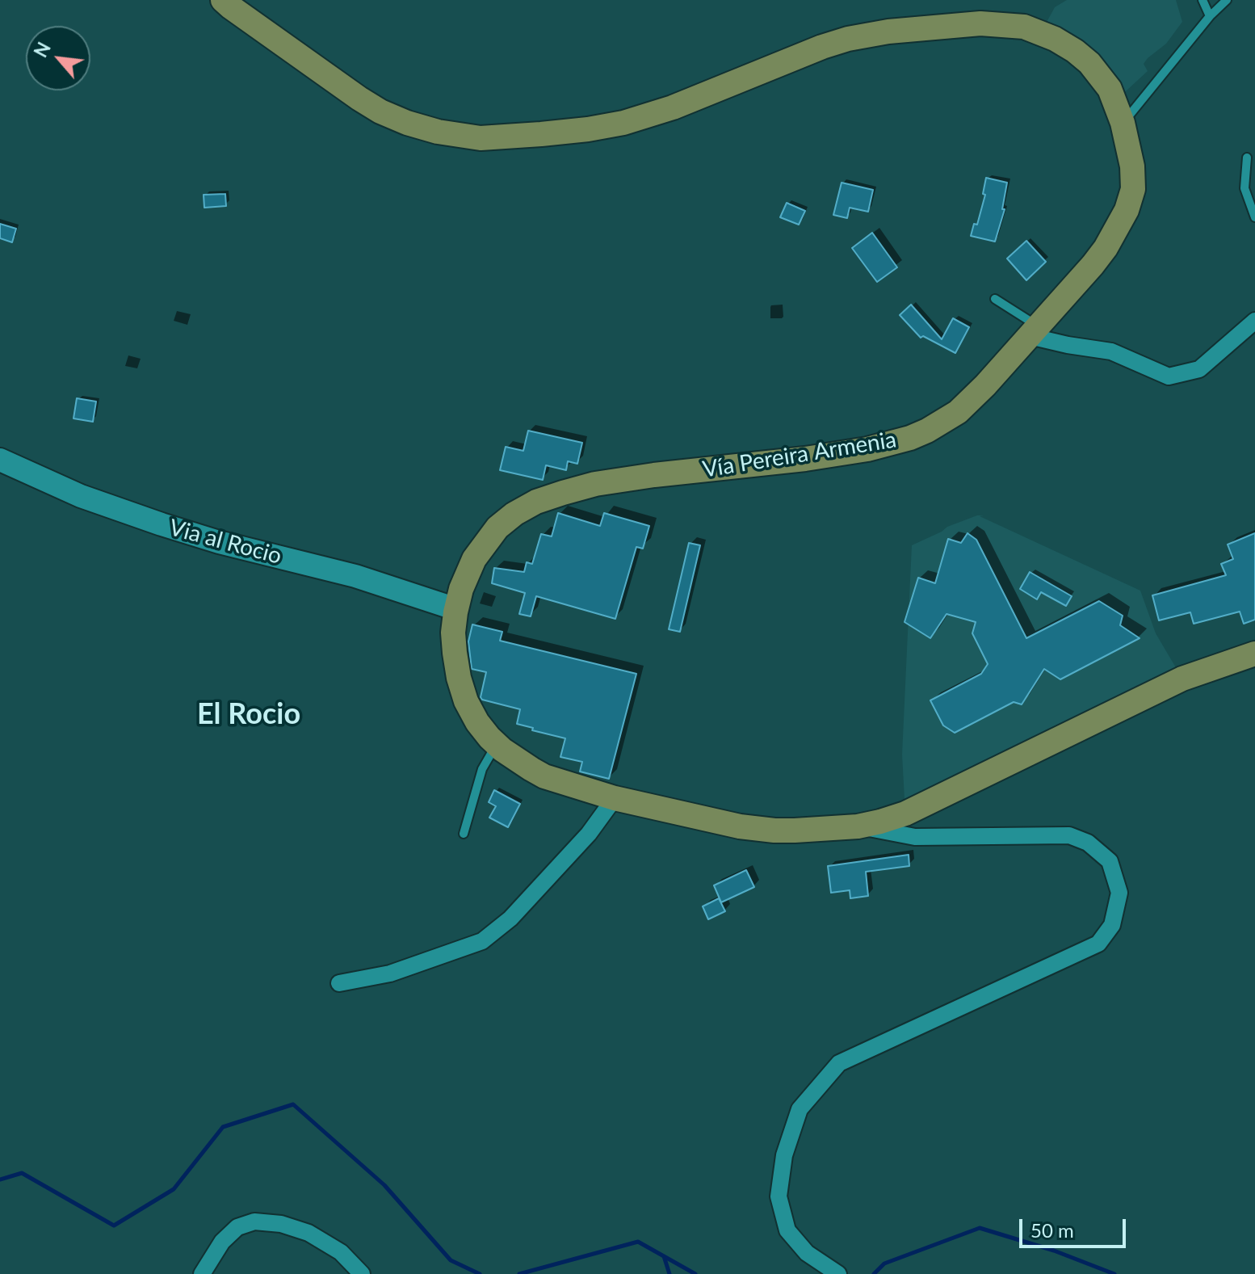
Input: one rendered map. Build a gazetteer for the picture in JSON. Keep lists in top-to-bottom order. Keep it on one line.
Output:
{"streets":{"main road":["Vía Pereira Armenia","Via al Rocio"]},"crossings":[["Vía Pereira Armenia","Via al Rocio"]],"districts":["El Rocio"],"scale_bar":"50 m","north":"top left"}
